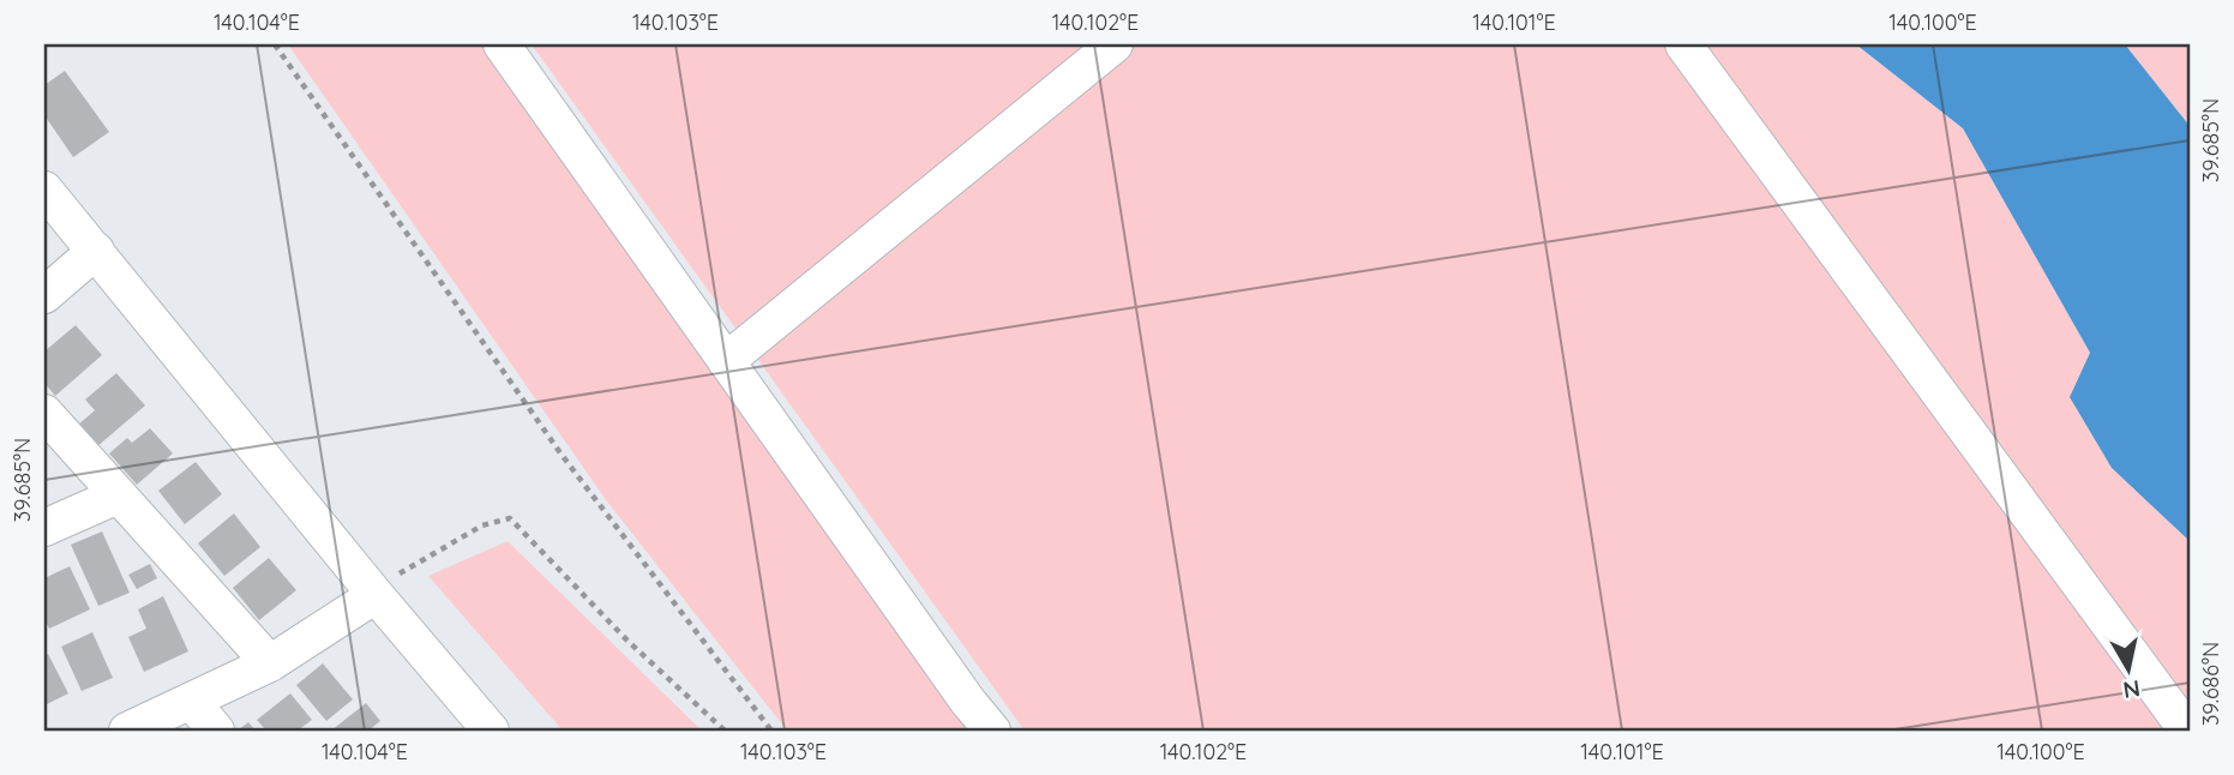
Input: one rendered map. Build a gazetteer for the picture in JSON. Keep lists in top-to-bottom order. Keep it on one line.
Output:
{"north":"bottom","coordinates":["140.104°E","140.103°E","140.102°E","140.101°E","140.100°E","39.685°N","39.686°N"]}
